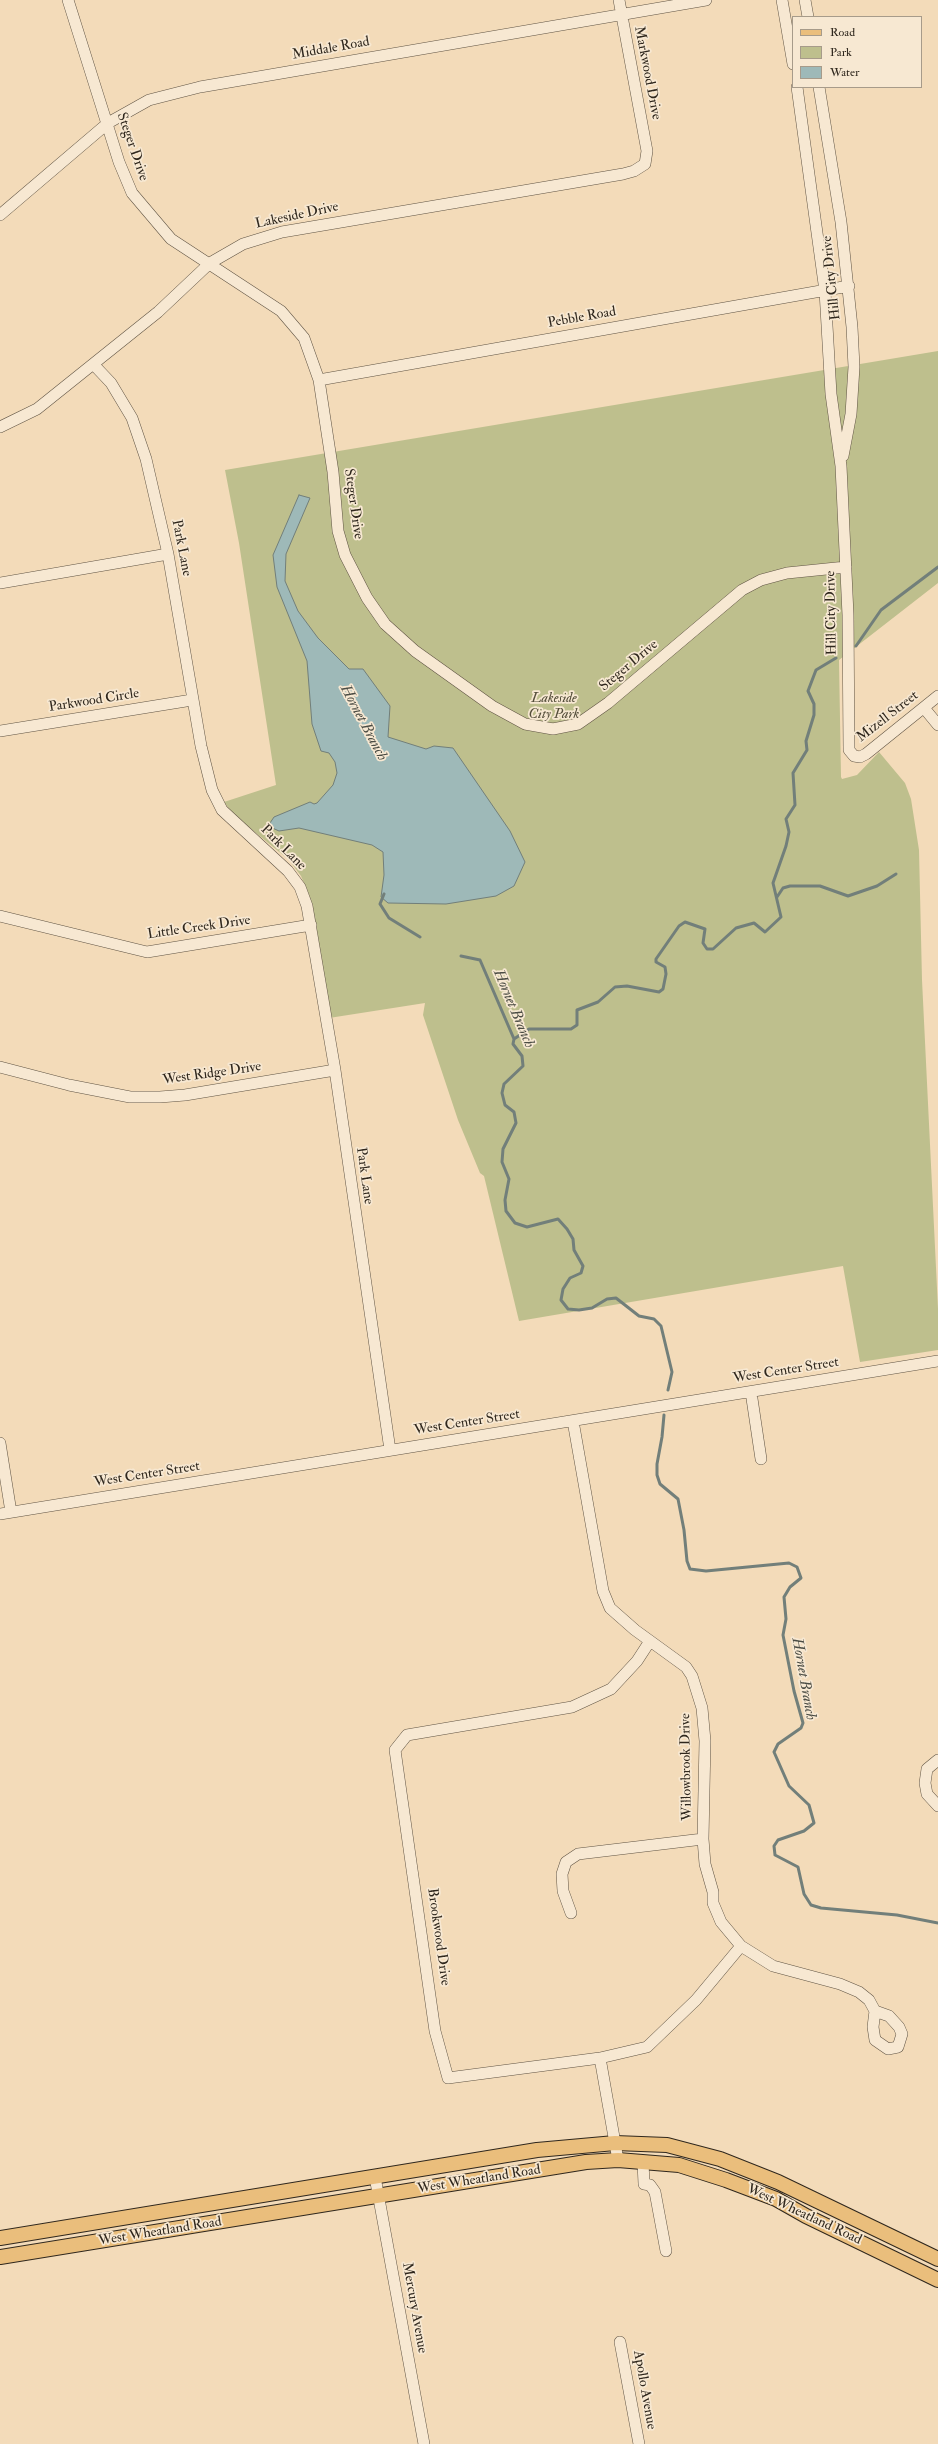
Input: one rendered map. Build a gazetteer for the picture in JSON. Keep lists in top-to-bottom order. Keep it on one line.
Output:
{"streets":{"main road":["West Wheatland Road"],"street":["Middale Road","Markwood Drive","Steger Drive","Lakeside Drive","Hill City Drive","Pebble Road","Park Lane","Parkwood Circle","Mizell Street","Little Creek Drive","West Ridge Drive","West Center Street","Willowbrook Drive","Brookwood Drive","Mercury Avenue","Apollo Avenue"]},"crossings":[["Middale Road","Markwood Drive"],["Middale Road","Steger Drive"],["Markwood Drive","Lakeside Drive"],["Steger Drive","Lakeside Drive"],["Steger Drive","Hill City Drive"],["Steger Drive","Pebble Road"],["Lakeside Drive","Park Lane"],["Hill City Drive","Pebble Road"],["Hill City Drive","Mizell Street"],["Park Lane","Parkwood Circle"],["Park Lane","Little Creek Drive"],["Park Lane","West Ridge Drive"],["Park Lane","West Center Street"],["West Center Street","Willowbrook Drive"],["Willowbrook Drive","Brookwood Drive"],["West Wheatland Road","Mercury Avenue"]],"water":["Hornet Branch"],"parks":["Lakeside City Park"],"legend":["Road","Park","Water"]}
